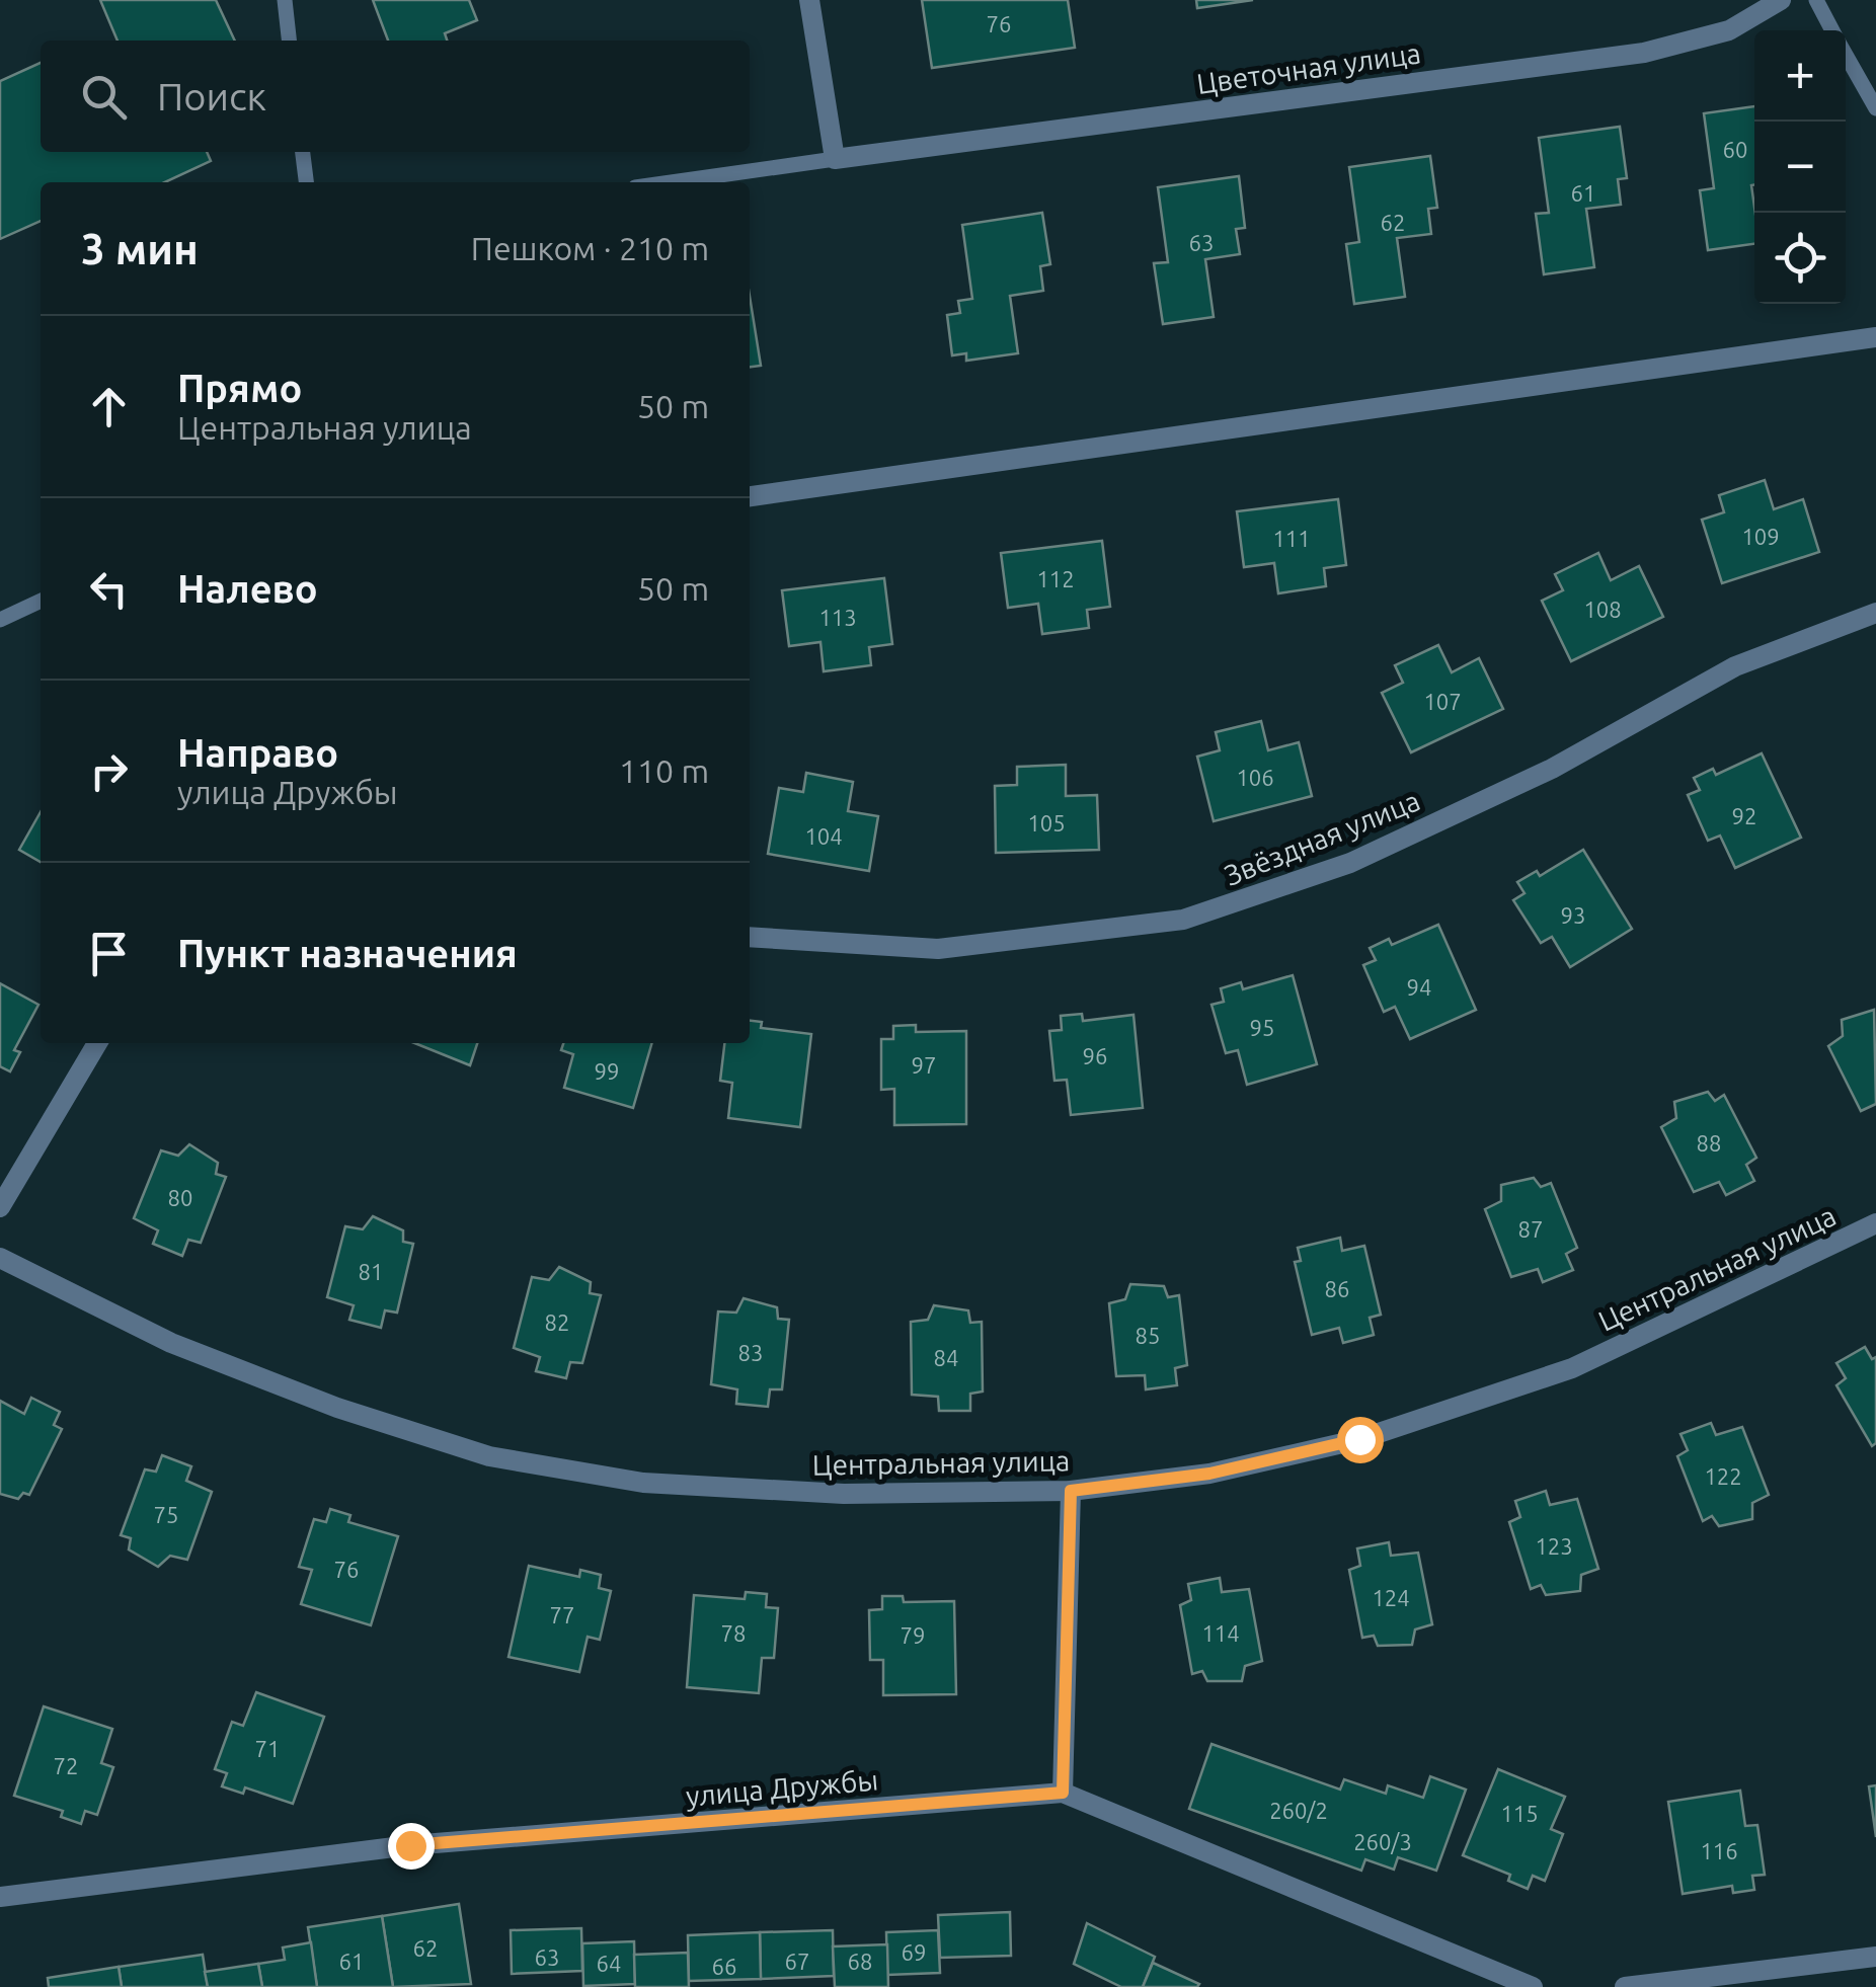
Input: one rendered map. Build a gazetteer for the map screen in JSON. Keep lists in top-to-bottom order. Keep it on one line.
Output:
{"streets":{"street":["Цветочная улица","Звёздная улица","Центральная улица","улица Дружбы"]},"house_numbers":["76","60","61","62","63","109","111","112","108","113","107","106","92","105","104","93","94","95","96","97","99","88","80","87","81","86","82","85","83","84","122","75","123","76","124","77","78","114","79","71","72","260/2","115","260/3","116","62","69","63","61","67","68","64","66"],"page":{"map_buttons":["+","−"],"search":"Поиск","heading":["3 мин","Пешком · 210 m"],"list":[["Прямо","Центральная улица","50 m"],["Налево","50 m"],["Направо","улица Дружбы","110 m"],"Пункт назначения"]}}
